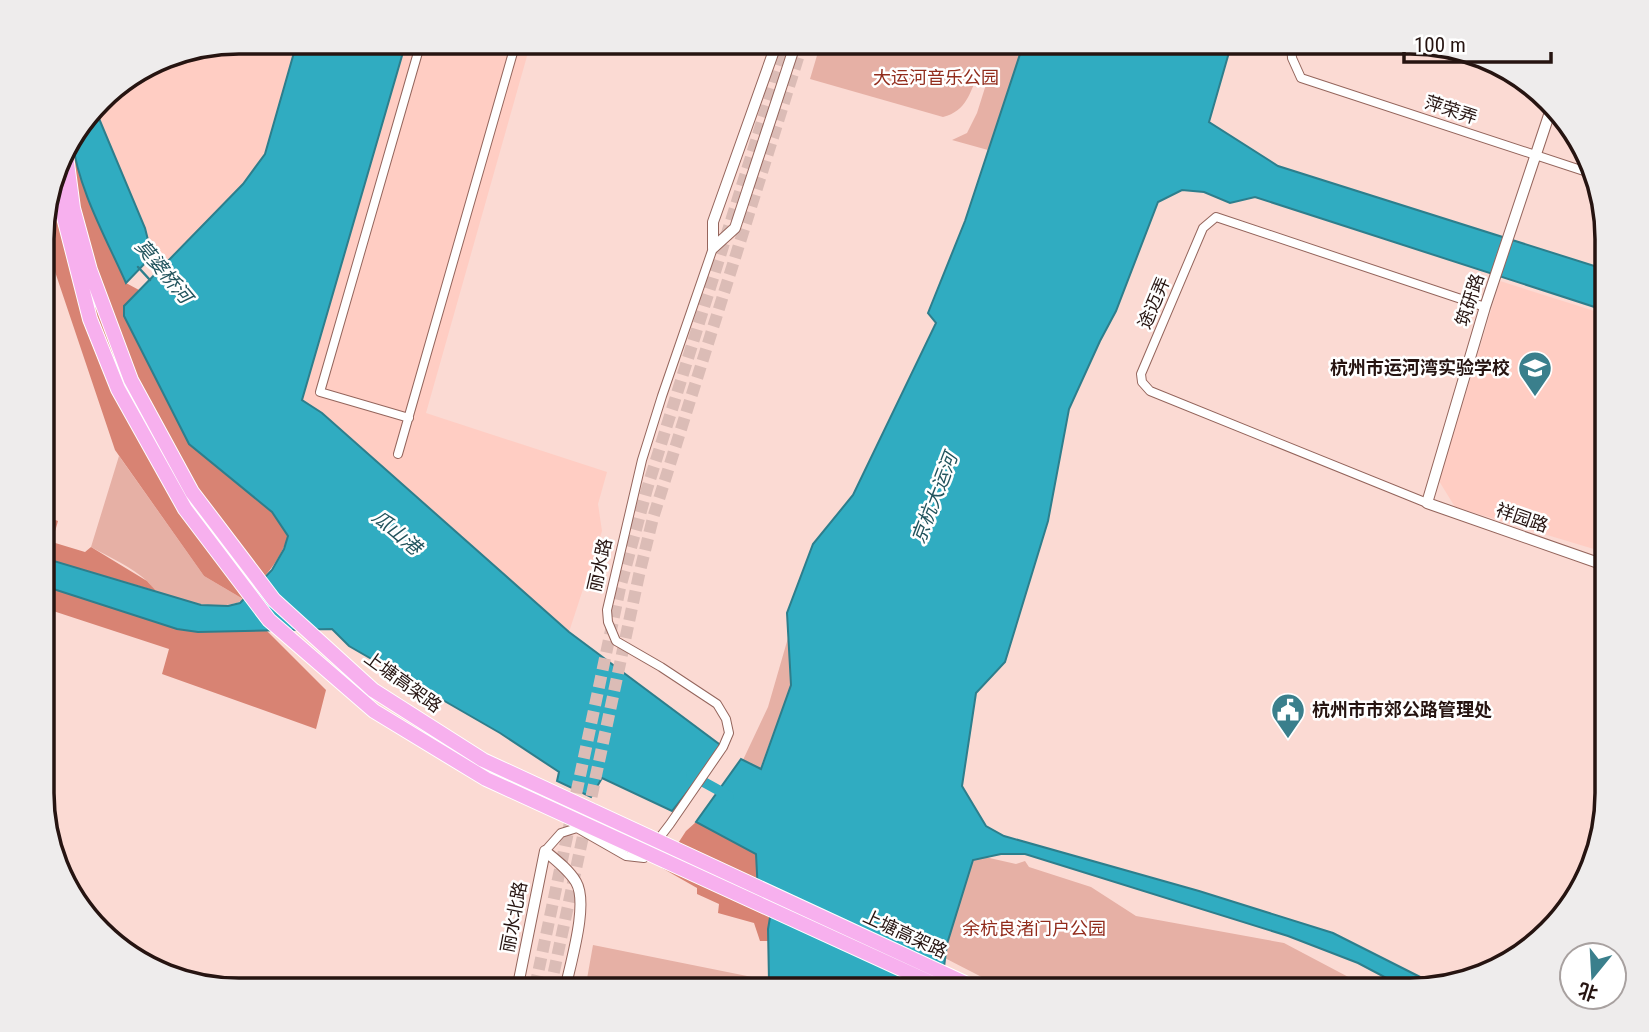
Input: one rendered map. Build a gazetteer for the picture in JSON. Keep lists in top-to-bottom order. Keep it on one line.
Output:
{"streets":{"highway":["上塘高架路"],"street":["萍荣弄","筑研路","途迈弄","祥园路","丽水路","丽水北路"]},"crossings":[["萍荣弄","筑研路"],["筑研路","途迈弄"],["筑研路","祥园路"],["途迈弄","祥园路"],["丽水路","丽水北路"]],"water":["莫婆桥河","京杭大运河","瓜山港"],"parks":["大运河音乐公园","余杭良渚门户公园"],"places":{"school or university":["杭州市运河湾实验学校"],"public building":["杭州市市郊公路管理处"]},"scale_bar":"100 m","north":"bottom"}
